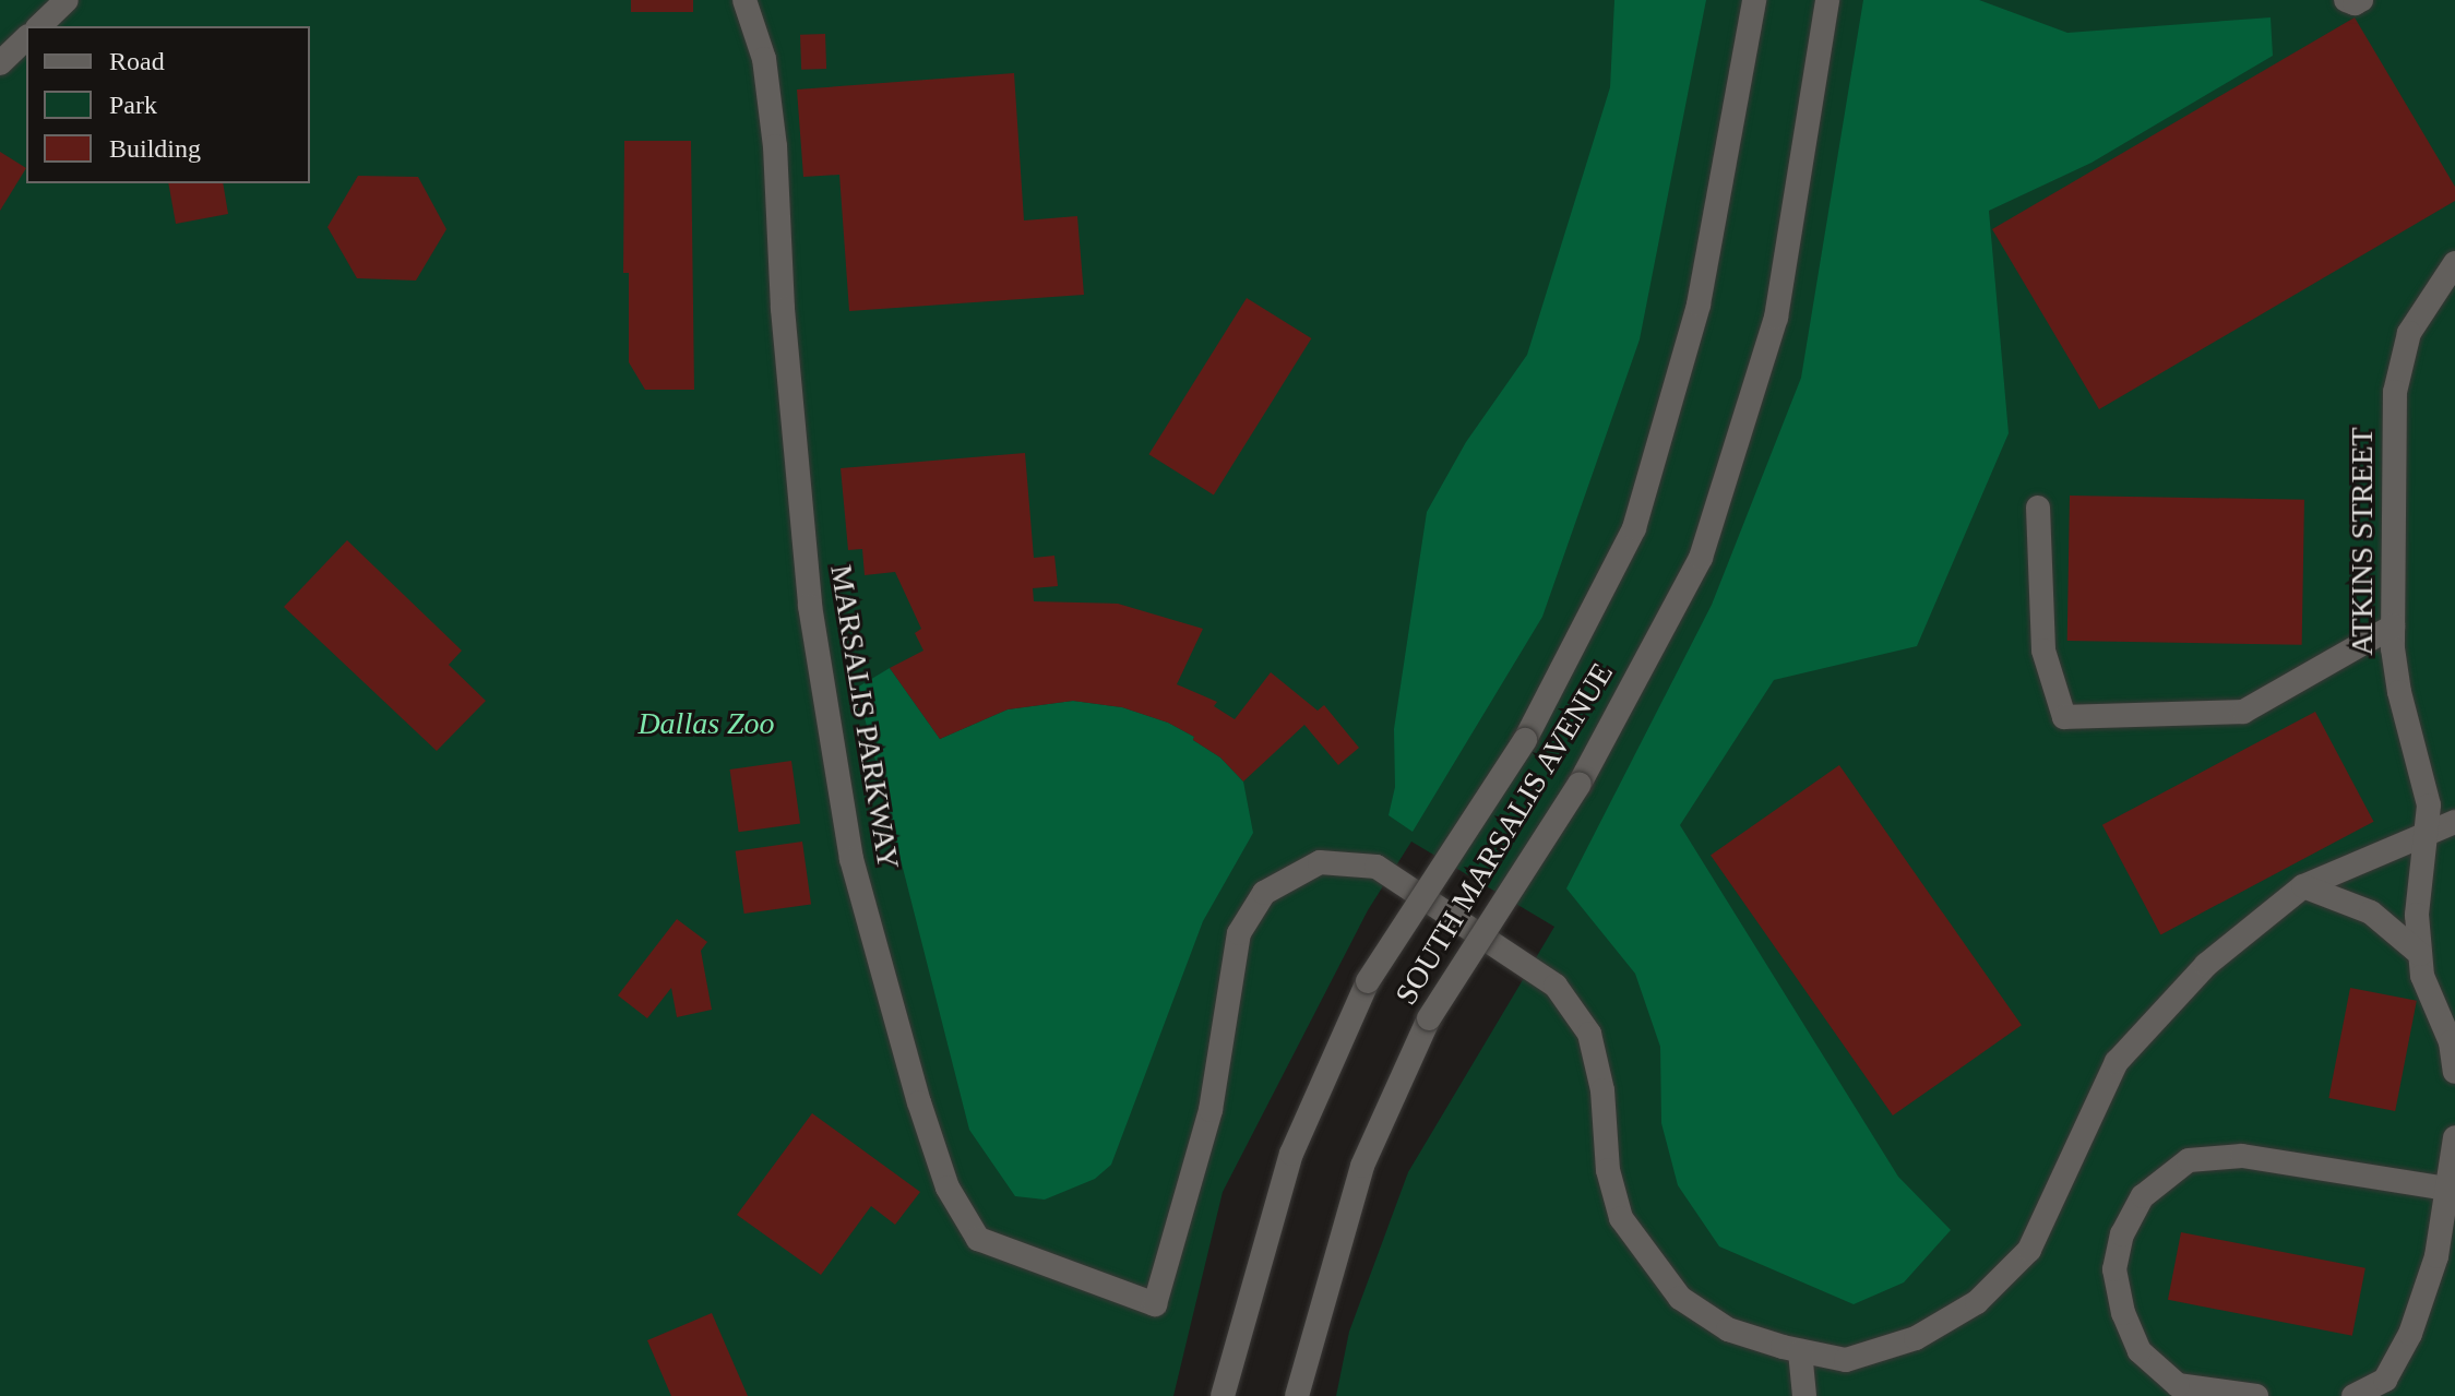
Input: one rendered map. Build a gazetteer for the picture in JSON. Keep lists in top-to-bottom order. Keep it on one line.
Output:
{"streets":{"main road":["ATKINS STREET","MARSALIS PARKWAY","SOUTH MARSALIS AVENUE"]},"parks":["Dallas Zoo"],"legend":["Road","Park","Building"]}
